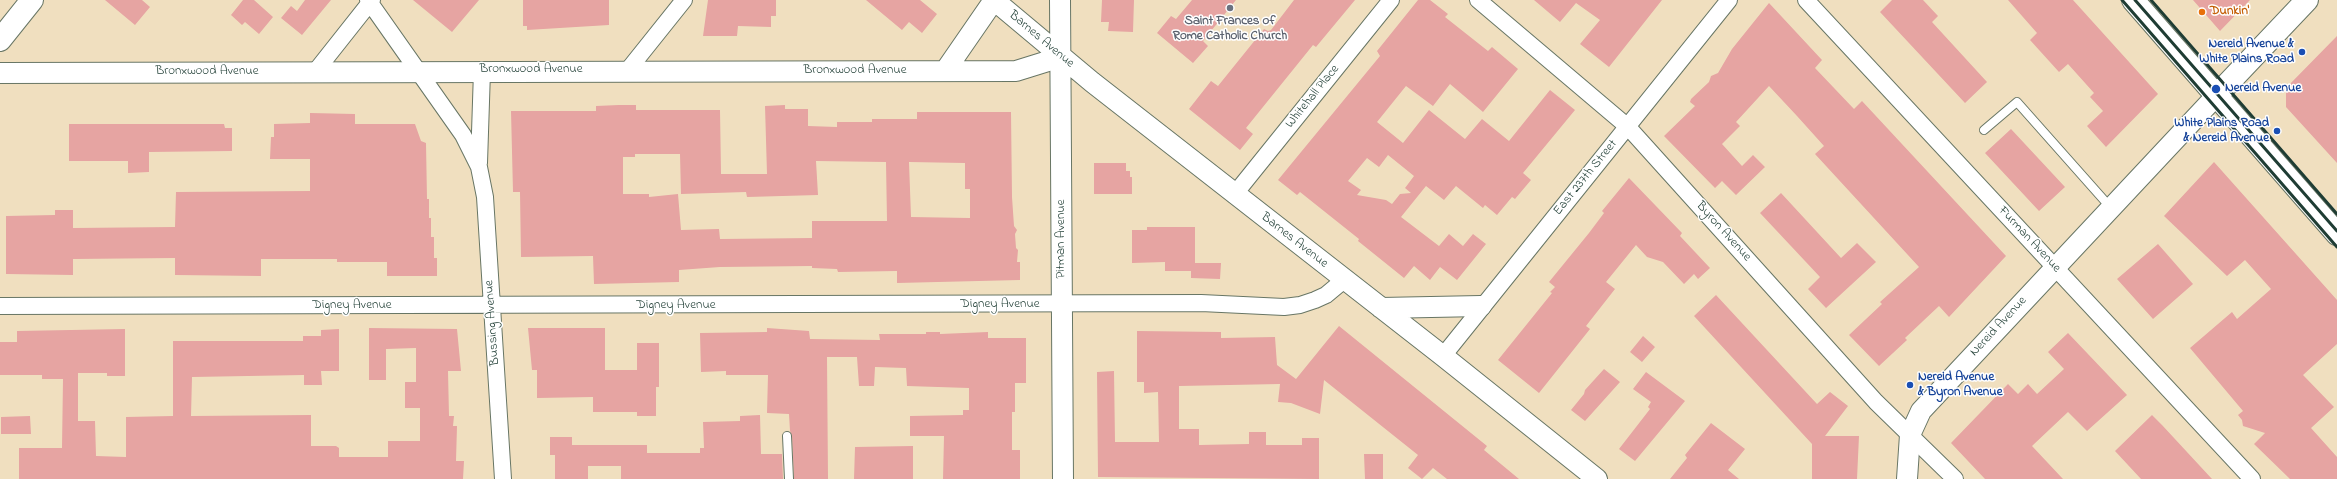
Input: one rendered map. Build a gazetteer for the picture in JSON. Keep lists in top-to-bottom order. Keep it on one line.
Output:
{"streets":{"main road":["Nereid Avenue"],"street":["Barnes Avenue","Bronxwood Avenue","Whitehall Place","East 237th Street","Byron Avenue","Pitman Avenue","Furman Avenue","Digney Avenue","Bussing Avenue"]},"crossings":[["Barnes Avenue","Bronxwood Avenue"],["Barnes Avenue","Whitehall Place"],["Barnes Avenue","East 237th Street"],["Barnes Avenue","Pitman Avenue"],["Barnes Avenue","Digney Avenue"],["Bronxwood Avenue","Pitman Avenue"],["Bronxwood Avenue","Bussing Avenue"],["East 237th Street","Byron Avenue"],["Byron Avenue","Nereid Avenue"],["Pitman Avenue","Digney Avenue"],["Furman Avenue","Nereid Avenue"],["Digney Avenue","Bussing Avenue"]],"places":["Saint Frances of Rome Catholic Church","Dunkin'","Nereid Avenue & White Plains Road","Nereid Avenue","White Plains Road & Nereid Avenue","Nereid Avenue & Byron Avenue"]}
